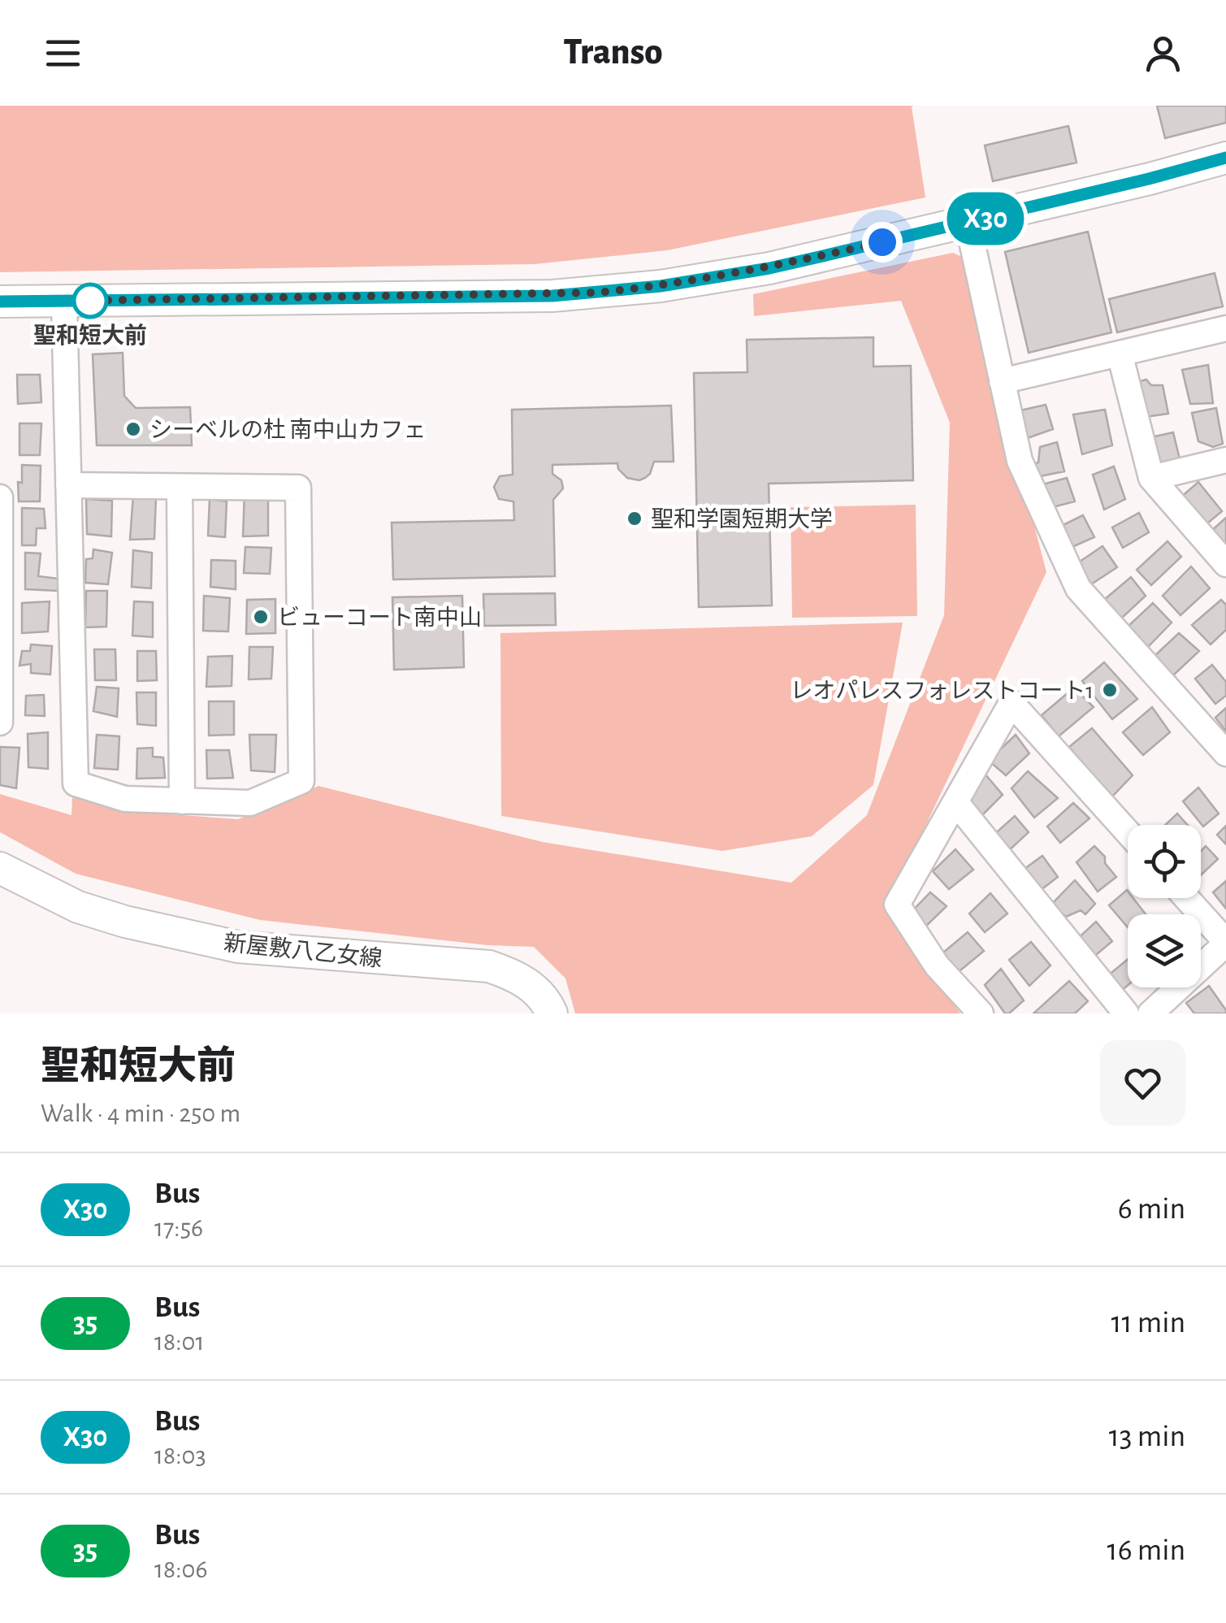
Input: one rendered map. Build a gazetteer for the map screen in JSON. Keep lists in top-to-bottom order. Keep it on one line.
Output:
{"streets":{"street":["新屋敷八乙女線"]},"places":["聖和短大前","シーベルの杜 南中山カフェ","聖和学園短期大学","ビューコート南中山","レオパレスフォレストコート1"],"lines":["bus line X30"],"page":{"header":"Transo","on_map":"X30","heading":["聖和短大前","Walk · 4 min · 250 m"],"list":[{"mark":"X30","name":"Bus","note":"17:56","value":"6 min"},{"mark":"35","name":"Bus","note":"18:01","value":"11 min"},{"mark":"X30","name":"Bus","note":"18:03","value":"13 min"},{"mark":"35","name":"Bus","note":"18:06","value":"16 min"}]}}
